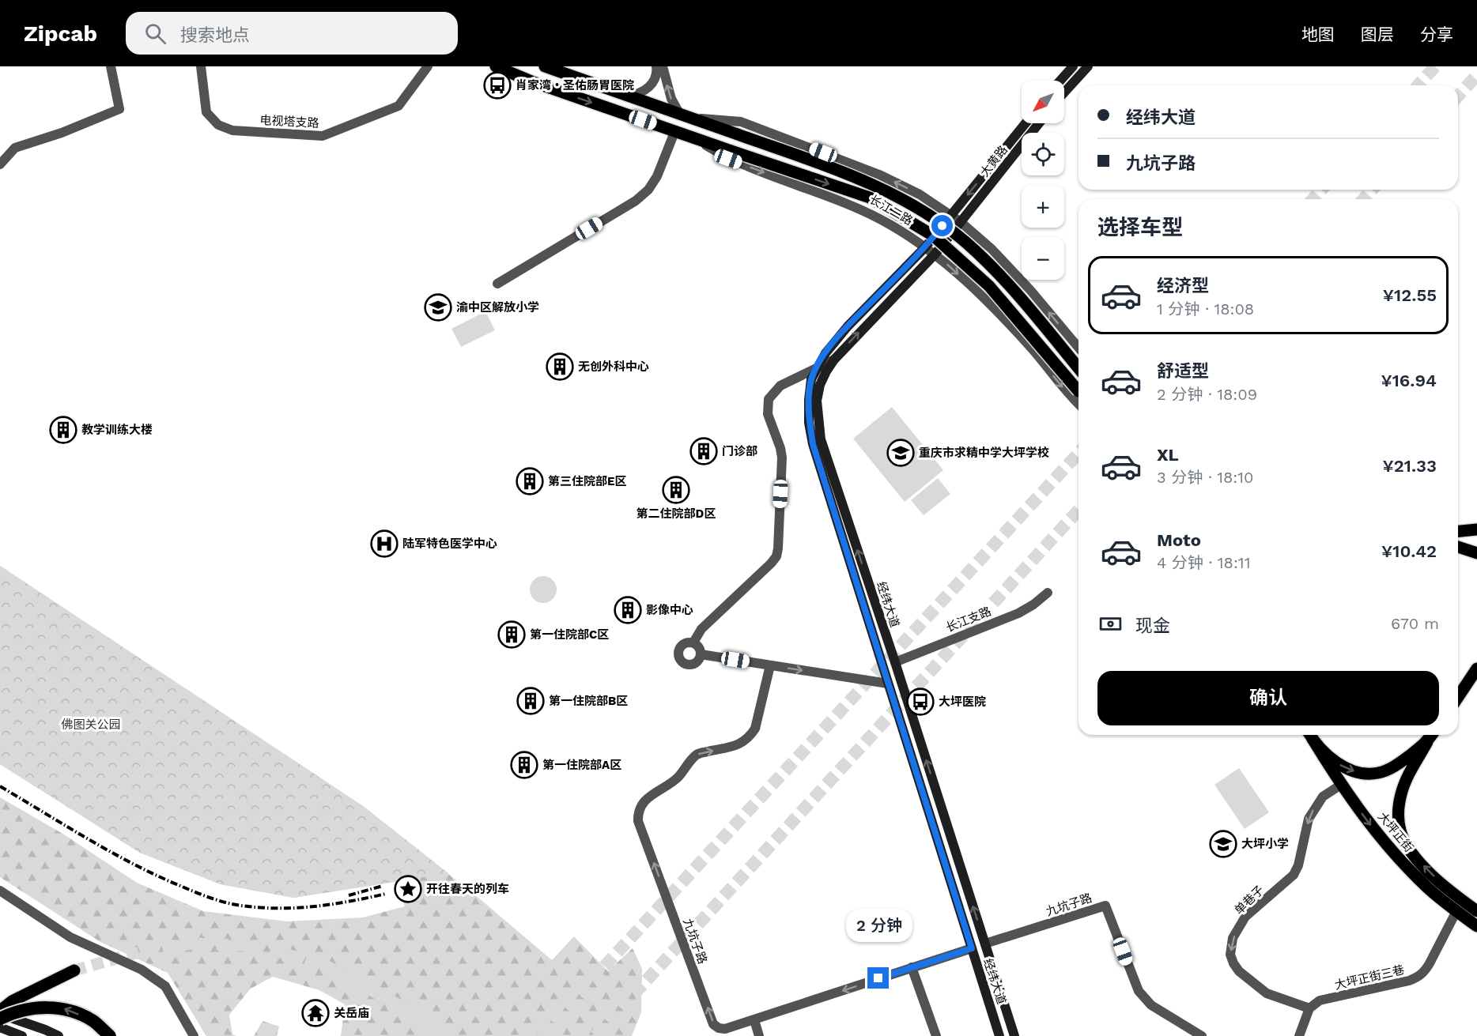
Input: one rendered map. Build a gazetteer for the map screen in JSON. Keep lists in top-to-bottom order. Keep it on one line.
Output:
{"streets":{"main road":["大黄路","长江二路","经纬大道","大坪正街"],"street":["电视塔支路","长江支路","单巷子","九坑子路","大坪正街三巷"]},"crossings":[["大黄路","长江二路"],["大黄路","经纬大道"],["长江二路","经纬大道"],["经纬大道","长江支路"],["经纬大道","九坑子路"],["大坪正街","单巷子"],["大坪正街","大坪正街三巷"],["单巷子","大坪正街三巷"]],"parks":["佛图关公园"],"places":{"bus stop":["肖家湾‧圣佑肠胃医院","大坪医院"],"school or university":["渝中区解放小学","重庆市求精中学大坪学校","大坪小学"],"building":["无创外科中心","教学训练大楼","门诊部","第三住院部E区","第二住院部D区","影像中心","第一住院部C区","第一住院部B区","第一住院部A区"],"hospital":["陆军特色医学中心"],"place":["开往春天的列车"],"temple":["关岳庙"]},"north":"bottom left","page":{"header":"Zipcab","search":"搜索地点","nav":["地图","图层","分享"],"map_buttons":["+","−"],"banner":["经纬大道","九坑子路"],"heading":"选择车型","list":[{"name":"经济型","note":"1 分钟 · 18:08","value":"¥12.55"},{"name":"舒适型","note":"2 分钟 · 18:09","value":"¥16.94"},{"name":"XL","note":"3 分钟 · 18:10","value":"¥21.33"},{"name":"Moto","note":"4 分钟 · 18:11","value":"¥10.42"}],"pay":["现金","670 m"],"buttons":"确认","bubble":"2 分钟"}}
